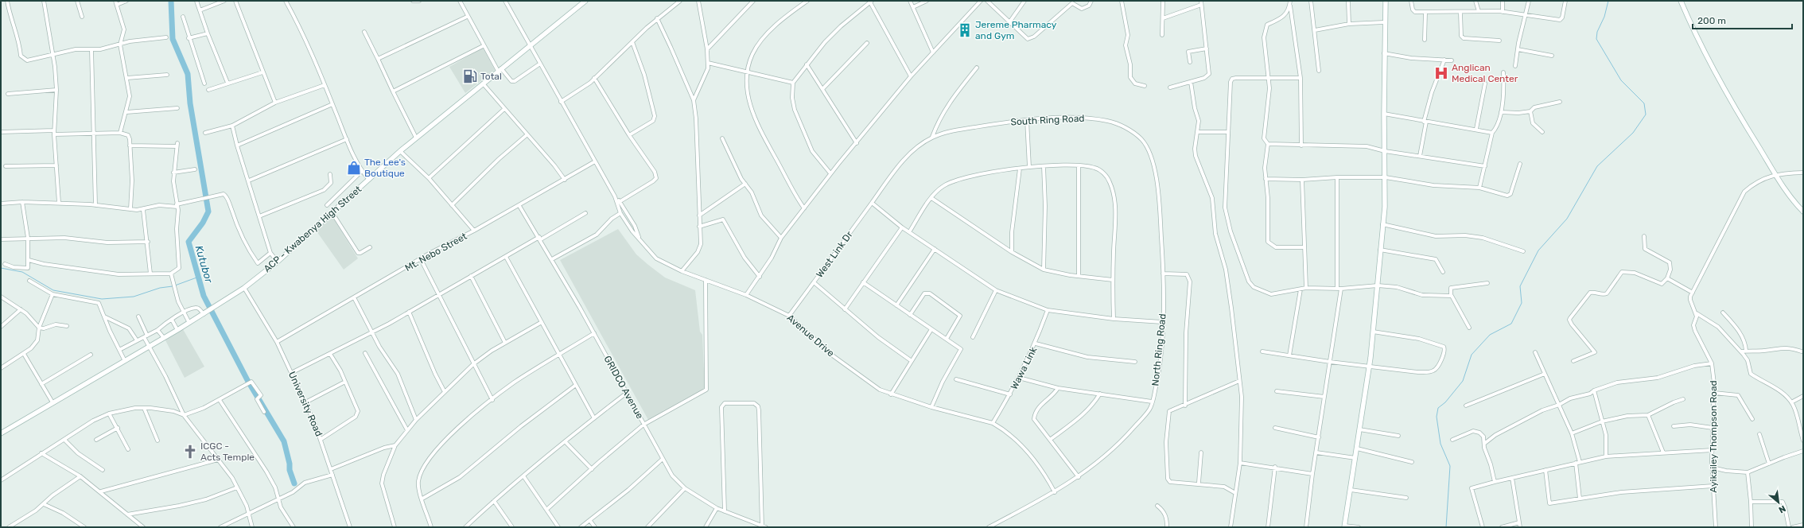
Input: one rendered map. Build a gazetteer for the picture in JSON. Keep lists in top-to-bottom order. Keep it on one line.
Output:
{"streets":{"street":["South Ring Road","ACP - Kwabenya High Street","Mt. Nebo Street","West Link Dr","Avenue Drive","North Ring Road","Wawa Link","GRIDCO Avenue","University Road","Ayikailey Thompson Road"]},"crossings":[["South Ring Road","West Link Dr"],["South Ring Road","North Ring Road"],["ACP - Kwabenya High Street","University Road"],["Mt. Nebo Street","GRIDCO Avenue"],["Mt. Nebo Street","University Road"],["Avenue Drive","North Ring Road"],["Avenue Drive","Wawa Link"]],"water":["Kutubor"],"places":{"building":["Jereme Pharmacy and Gym"],"hospital":["Anglican Medical Center"],"fuel station":["Total"],"shop":["The Lee's Boutique"],"church":["ICGC - Acts Temple"]},"scale_bar":"200 m","north":"bottom right"}
